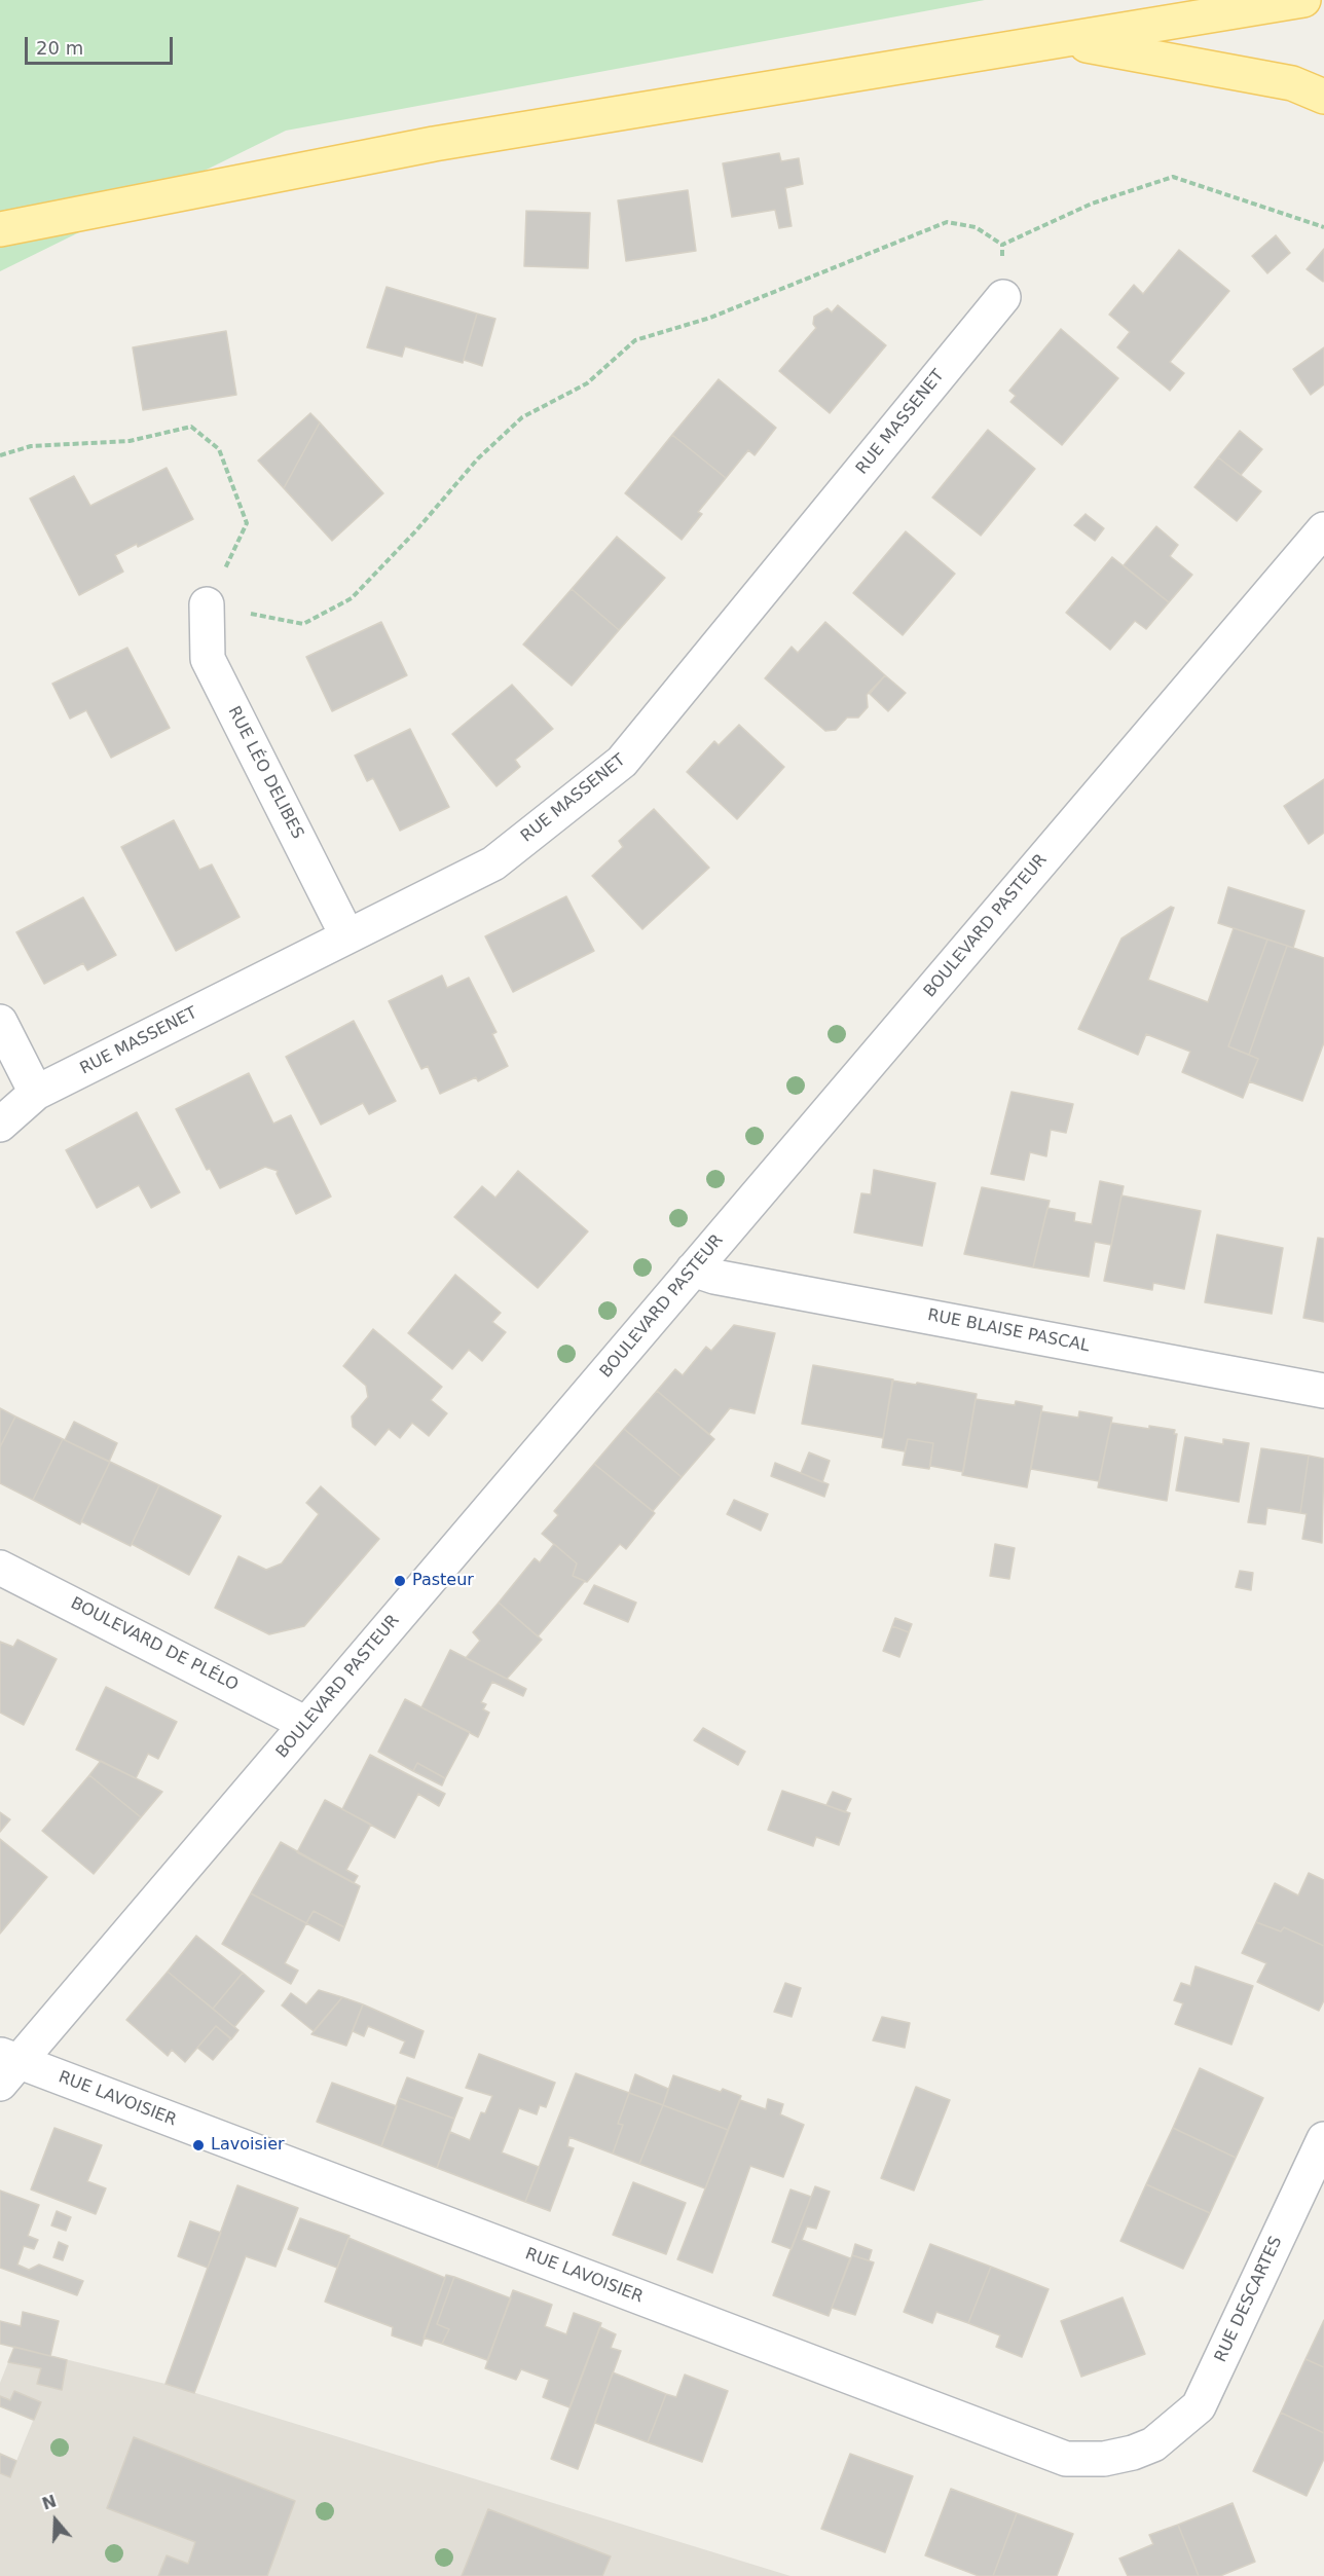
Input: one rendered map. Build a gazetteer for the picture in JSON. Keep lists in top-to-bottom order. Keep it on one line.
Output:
{"streets":{"street":["RUE MASSENET","RUE LÉO DELIBES","BOULEVARD PASTEUR","RUE BLAISE PASCAL","BOULEVARD DE PLÉLO","RUE LAVOISIER","RUE DESCARTES"]},"crossings":[["RUE MASSENET","RUE LÉO DELIBES"],["BOULEVARD PASTEUR","RUE BLAISE PASCAL"],["BOULEVARD PASTEUR","BOULEVARD DE PLÉLO"],["BOULEVARD PASTEUR","RUE LAVOISIER"],["RUE LAVOISIER","RUE DESCARTES"]],"places":["Pasteur","Lavoisier"],"scale_bar":"20 m","north":"top"}
